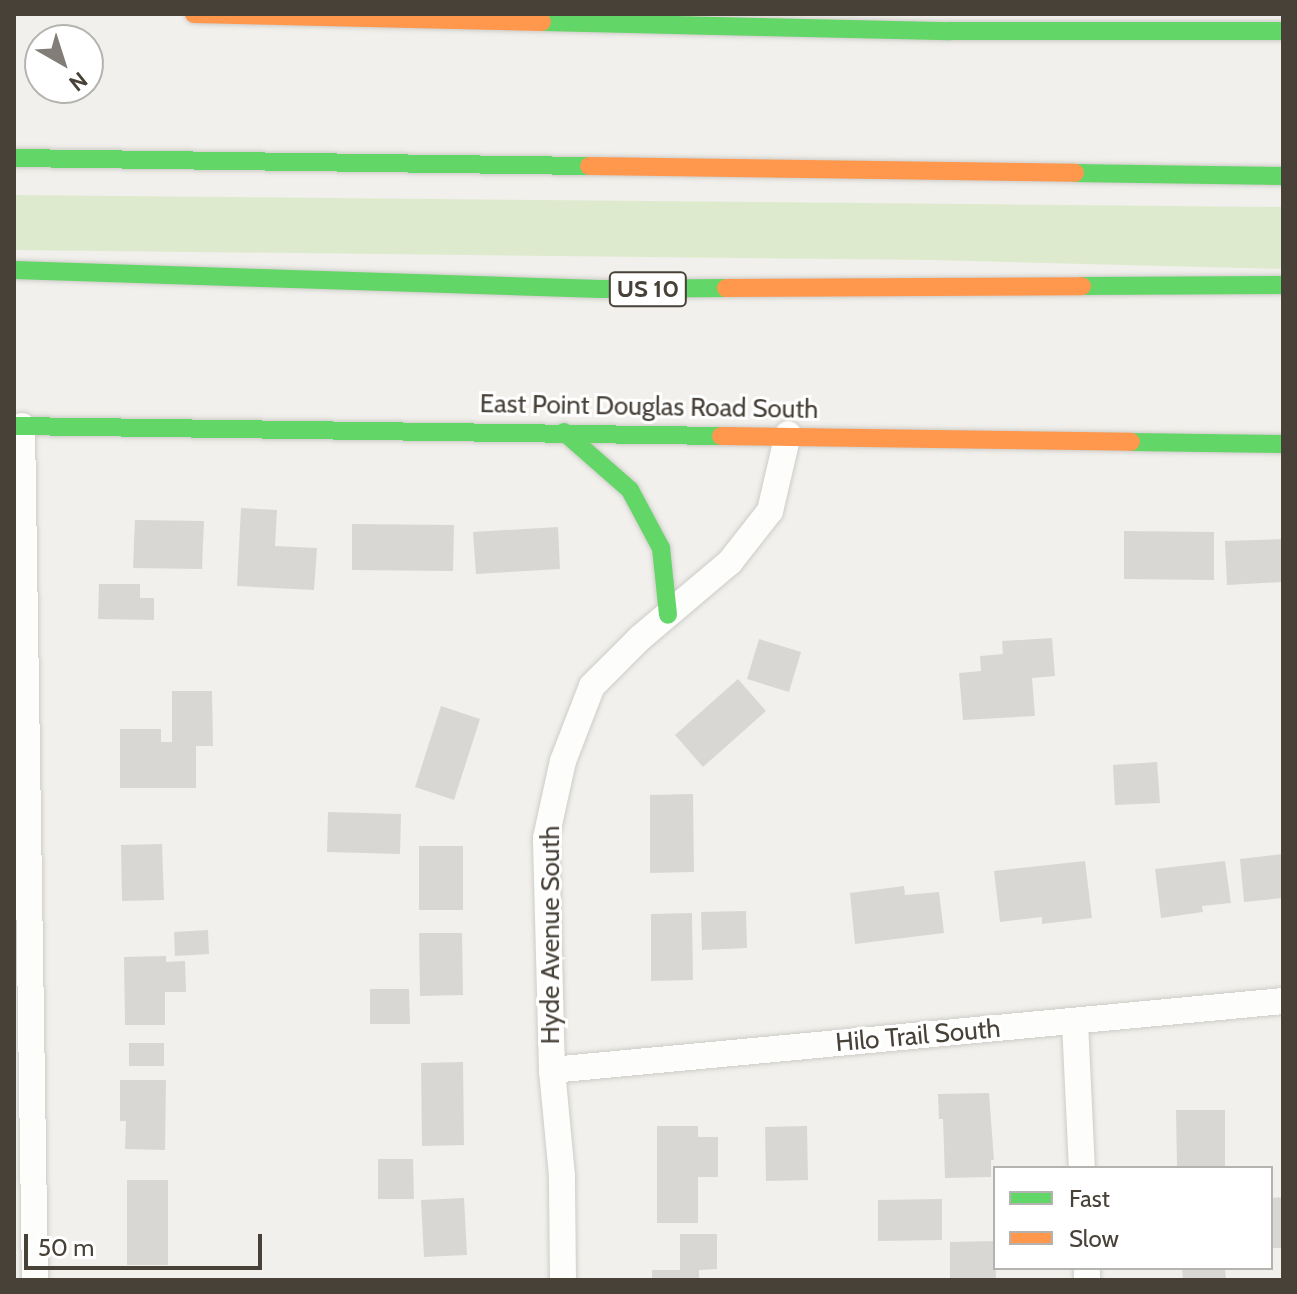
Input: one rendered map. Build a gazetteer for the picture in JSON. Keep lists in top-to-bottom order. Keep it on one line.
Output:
{"streets":{"main road":["US 10","East Point Douglas Road South"],"street":["Hyde Avenue South","Hilo Trail South"]},"crossings":[["East Point Douglas Road South","Hyde Avenue South"],["Hyde Avenue South","Hilo Trail South"]],"legend":["Fast","Slow"],"scale_bar":"50 m","north":"bottom right"}
